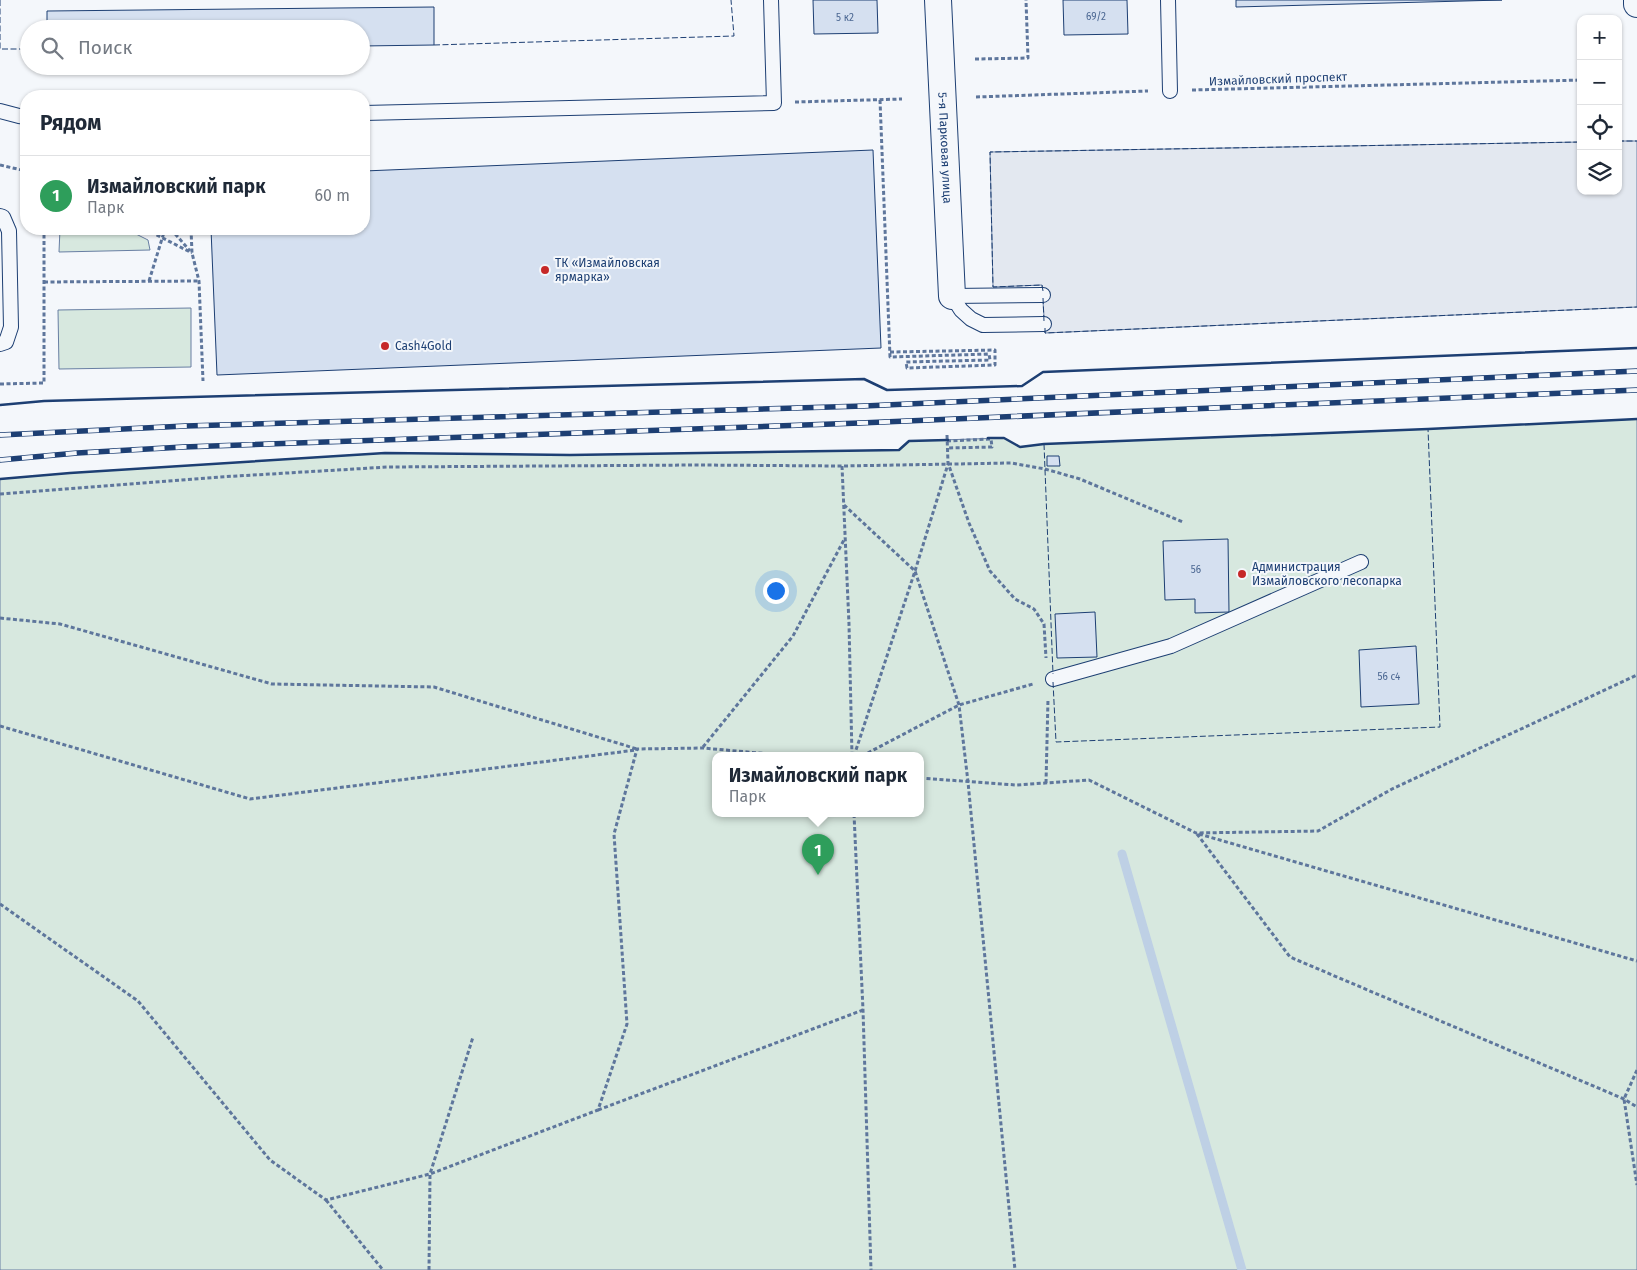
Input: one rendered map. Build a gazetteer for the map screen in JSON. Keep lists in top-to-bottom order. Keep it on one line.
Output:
{"streets":{"street":["5-я Парковая улица"],"path":["Измайловский проспект"]},"places":["ТК «Измайловская ярмарка»","Cash4Gold","Администрация Измайловского лесопарка"],"house_numbers":["69/2","5 к2","56","56 с4"],"page":{"map_buttons":["+","−"],"search":"Поиск","heading":"Рядом","list":[{"mark":"1","name":"Измайловский парк","note":"Парк","value":"60 m"}],"popup":["Измайловский парк","Парк"],"pins":"1"}}
